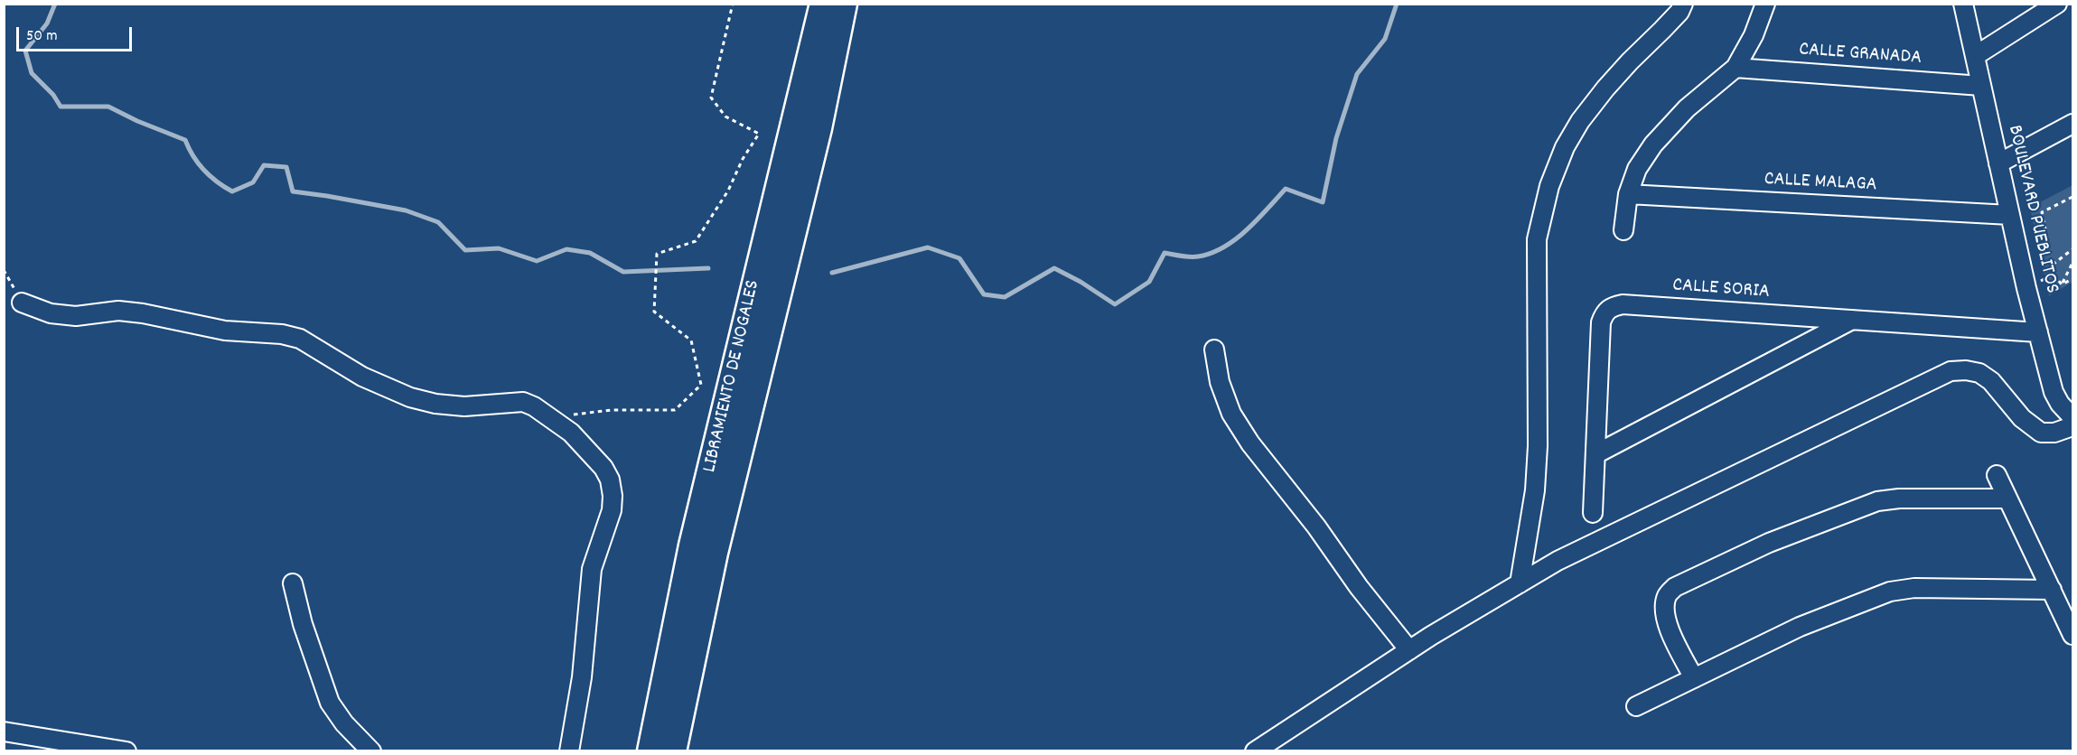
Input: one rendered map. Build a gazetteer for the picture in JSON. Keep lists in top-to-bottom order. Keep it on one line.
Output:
{"streets":{"highway":["LIBRAMIENTO DE NOGALES"],"street":["CALLE GRANADA","CALLE MALAGA","BOULEVARD PUEBLITOS","CALLE SORIA"]},"crossings":[["CALLE GRANADA","BOULEVARD PUEBLITOS"],["CALLE MALAGA","BOULEVARD PUEBLITOS"],["BOULEVARD PUEBLITOS","CALLE SORIA"]],"scale_bar":"50 m"}
